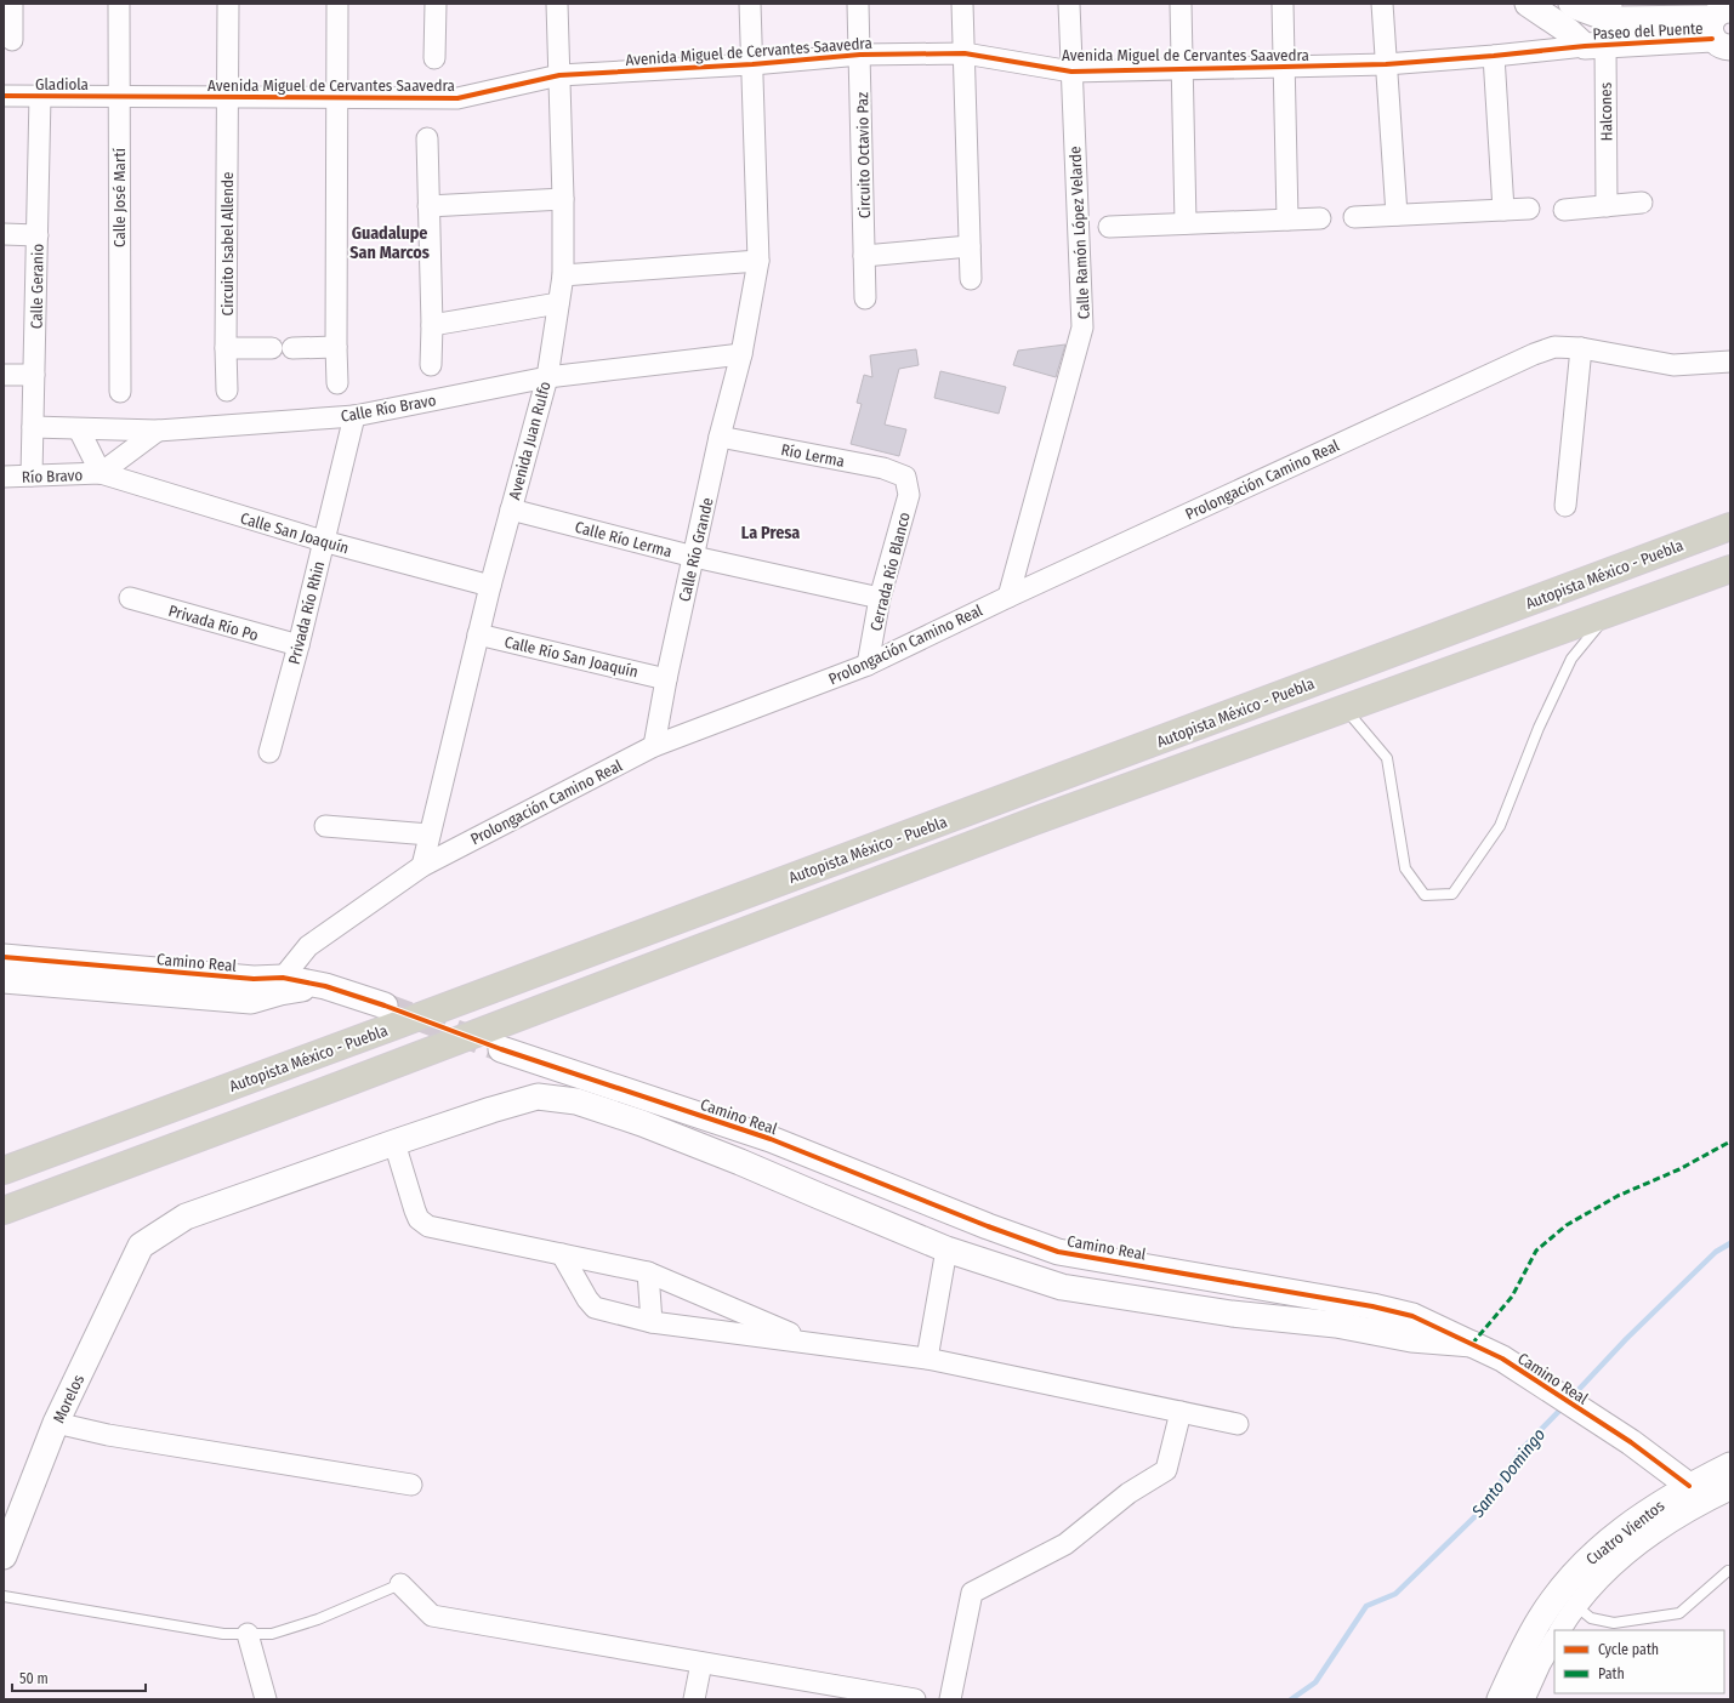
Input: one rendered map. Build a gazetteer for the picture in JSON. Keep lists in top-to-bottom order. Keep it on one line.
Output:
{"streets":{"highway":["Autopista México - Puebla"],"street":["Paseo del Puente","Avenida Miguel de Cervantes Saavedra","Gladiola","Halcones","Circuito Octavio Paz","Calle José Martí","Calle Ramón López Velarde","Circuito Isabel Allende","Calle Geranio","Calle Río Bravo","Avenida Juan Rulfo","Río Lerma","Río Bravo","Prolongación Camino Real","Calle San Joaquín","Calle Río Lerma","Calle Río Grande","Cerrada Río Blanco","Privada Río Rhin","Privada Río Po","Calle Río San Joaquín","Camino Real","Morelos","Cuatro Vientos"]},"crossings":[["Paseo del Puente","Avenida Miguel de Cervantes Saavedra"],["Paseo del Puente","Halcones"],["Avenida Miguel de Cervantes Saavedra","Gladiola"],["Avenida Miguel de Cervantes Saavedra","Halcones"],["Avenida Miguel de Cervantes Saavedra","Circuito Octavio Paz"],["Avenida Miguel de Cervantes Saavedra","Calle José Martí"],["Avenida Miguel de Cervantes Saavedra","Calle Ramón López Velarde"],["Avenida Miguel de Cervantes Saavedra","Circuito Isabel Allende"],["Avenida Miguel de Cervantes Saavedra","Avenida Juan Rulfo"],["Avenida Miguel de Cervantes Saavedra","Calle Río Grande"],["Gladiola","Calle José Martí"],["Gladiola","Calle Geranio"],["Calle Ramón López Velarde","Prolongación Camino Real"],["Calle Geranio","Calle Río Bravo"],["Calle Geranio","Río Bravo"],["Calle Río Bravo","Avenida Juan Rulfo"],["Calle Río Bravo","Calle Río Grande"],["Calle Río Bravo","Privada Río Rhin"],["Avenida Juan Rulfo","Prolongación Camino Real"],["Avenida Juan Rulfo","Calle San Joaquín"],["Avenida Juan Rulfo","Calle Río Lerma"],["Avenida Juan Rulfo","Calle Río San Joaquín"],["Río Lerma","Calle Río Grande"],["Río Lerma","Cerrada Río Blanco"],["Río Bravo","Calle San Joaquín"],["Prolongación Camino Real","Calle Río Grande"],["Prolongación Camino Real","Cerrada Río Blanco"],["Prolongación Camino Real","Camino Real"],["Calle San Joaquín","Privada Río Rhin"],["Calle Río Lerma","Calle Río Grande"],["Calle Río Lerma","Cerrada Río Blanco"],["Calle Río Grande","Calle Río San Joaquín"],["Privada Río Rhin","Privada Río Po"],["Camino Real","Cuatro Vientos"]],"districts":["Guadalupe San Marcos","La Presa"],"water":["Santo Domingo"],"legend":["Cycle path","Path"],"scale_bar":"50 m"}
